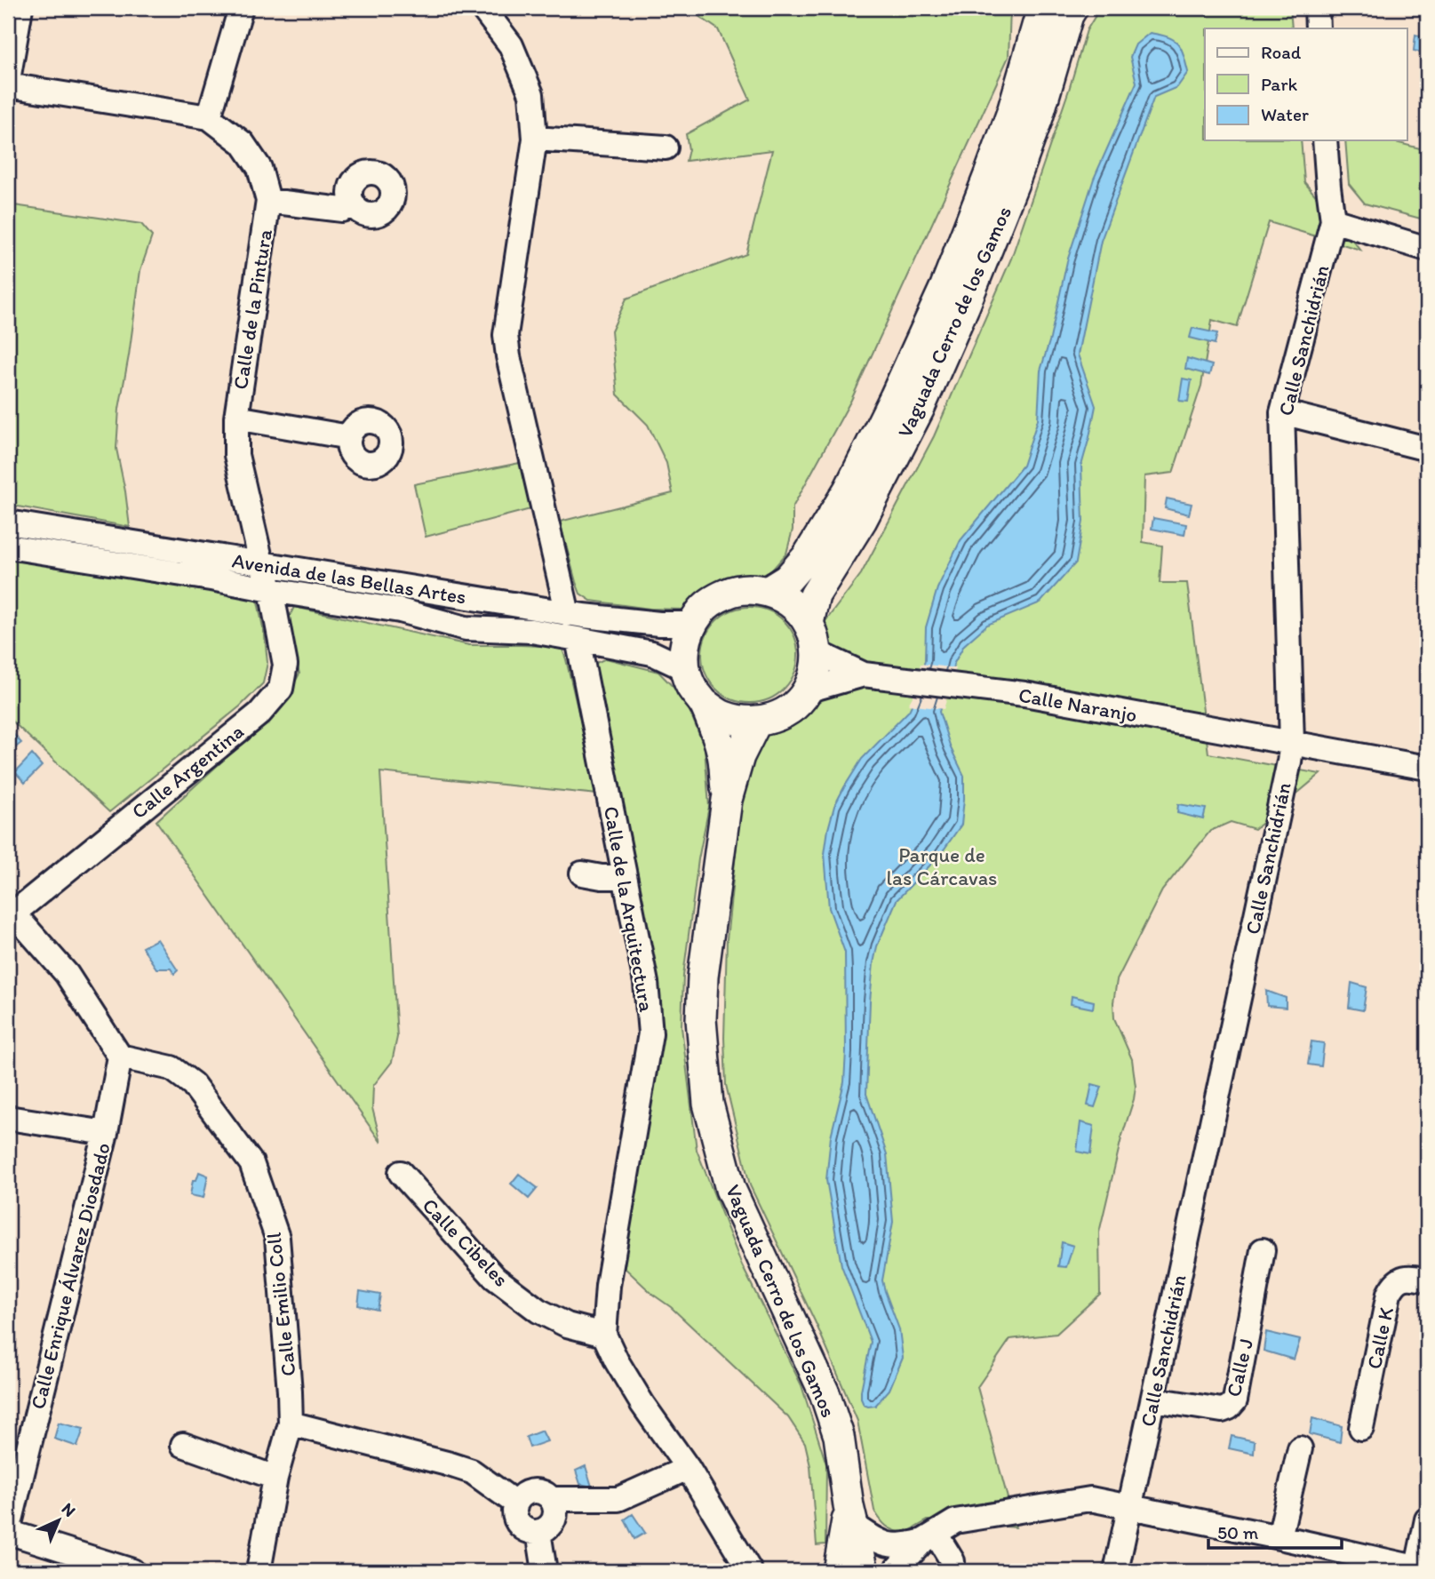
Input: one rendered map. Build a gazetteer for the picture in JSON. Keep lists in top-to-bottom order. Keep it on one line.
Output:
{"streets":{"main road":["Vaguada Cerro de los Gamos"],"street":["Calle de la Pintura","Calle Sanchidrián","Avenida de las Bellas Artes","Calle Naranjo","Calle Argentina","Calle de la Arquitectura","Calle Cibeles","Calle Enrique Álvarez Diosdado","Calle Emilio Coll","Calle K","Calle J"]},"crossings":[["Calle de la Pintura","Avenida de las Bellas Artes"],["Calle de la Pintura","Calle Argentina"],["Vaguada Cerro de los Gamos","Avenida de las Bellas Artes"],["Vaguada Cerro de los Gamos","Calle Naranjo"],["Calle Sanchidrián","Calle Naranjo"],["Calle Sanchidrián","Calle J"],["Avenida de las Bellas Artes","Calle Naranjo"],["Avenida de las Bellas Artes","Calle Argentina"],["Avenida de las Bellas Artes","Calle de la Arquitectura"],["Calle de la Arquitectura","Calle Cibeles"],["Calle Enrique Álvarez Diosdado","Calle Emilio Coll"]],"parks":["Parque de las Cárcavas"],"legend":["Road","Park","Water"],"scale_bar":"50 m","north":"top right"}
